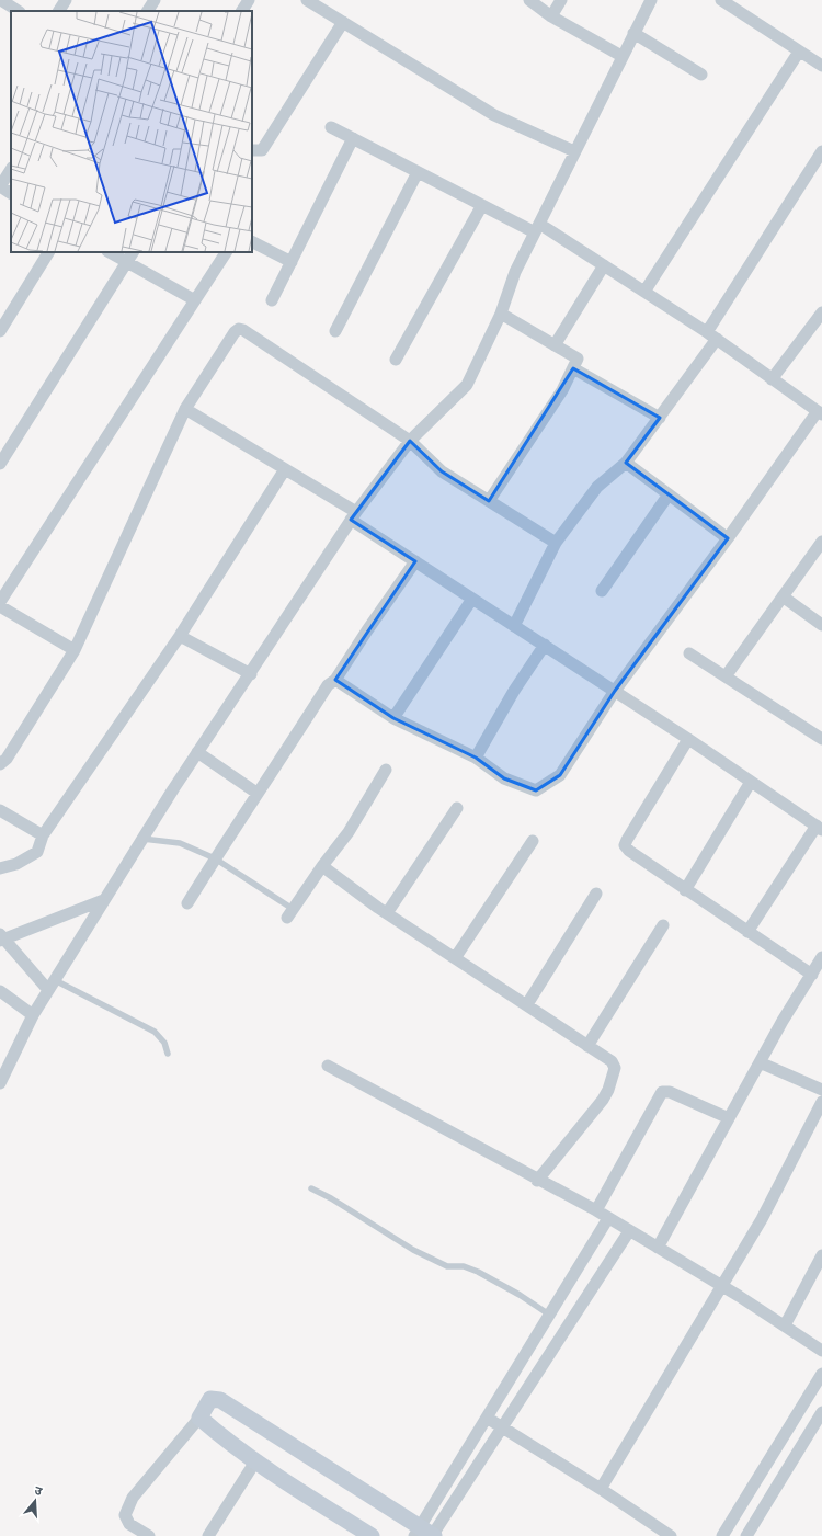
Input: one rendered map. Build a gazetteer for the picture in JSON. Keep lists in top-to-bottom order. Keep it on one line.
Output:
{"north":"top"}
